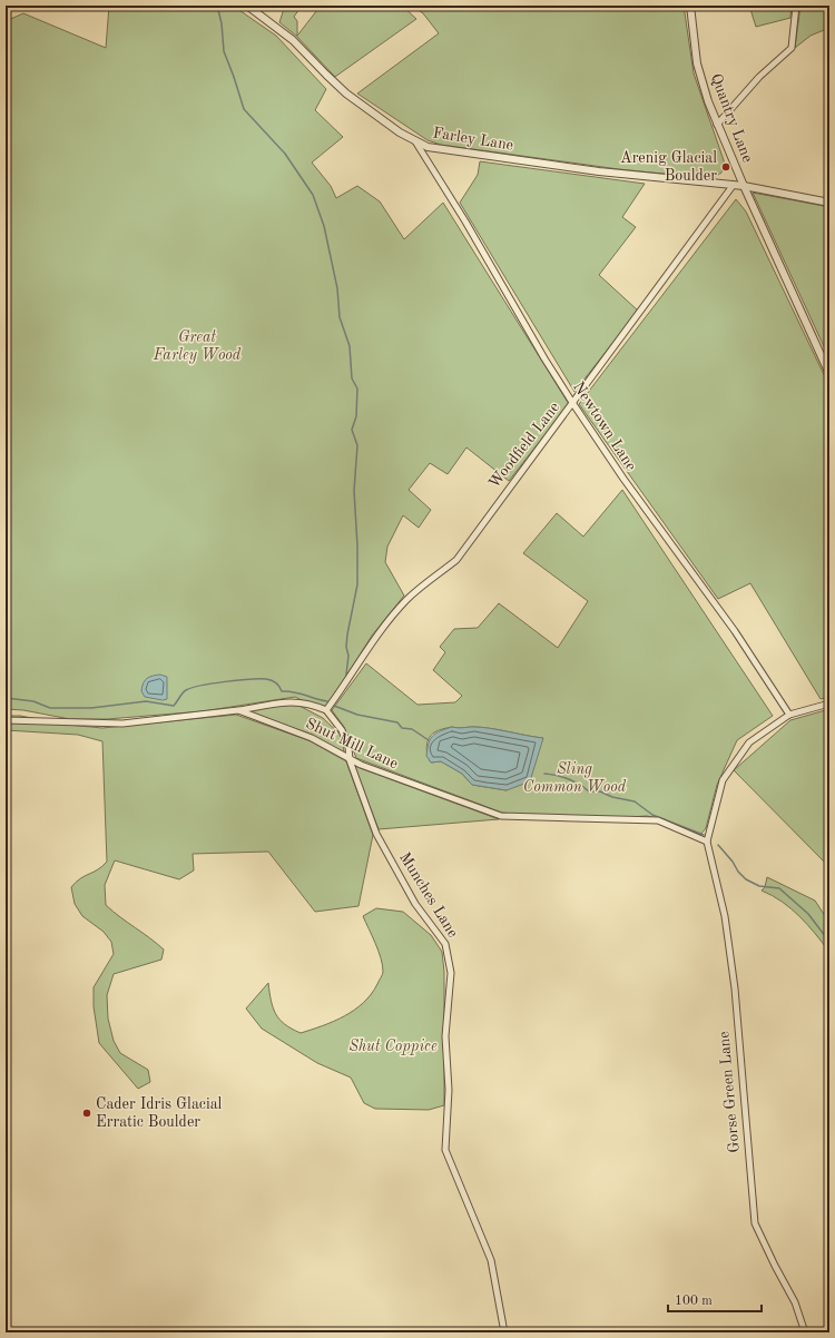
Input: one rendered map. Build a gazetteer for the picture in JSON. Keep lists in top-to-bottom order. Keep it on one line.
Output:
{"streets":{"street":["Quantry Lane","Farley Lane","Newtown Lane","Woodfield Lane","Shut Mill Lane","Munches Lane","Gorse Green Lane"]},"crossings":[["Quantry Lane","Farley Lane"],["Farley Lane","Newtown Lane"],["Farley Lane","Woodfield Lane"],["Newtown Lane","Woodfield Lane"],["Shut Mill Lane","Munches Lane"],["Shut Mill Lane","Gorse Green Lane"]],"parks":["Great Farley Wood","Sling Common Wood","Shut Coppice"],"places":["Arenig Glacial Boulder","Cader Idris Glacial Erratic Boulder"],"scale_bar":"100 m"}
